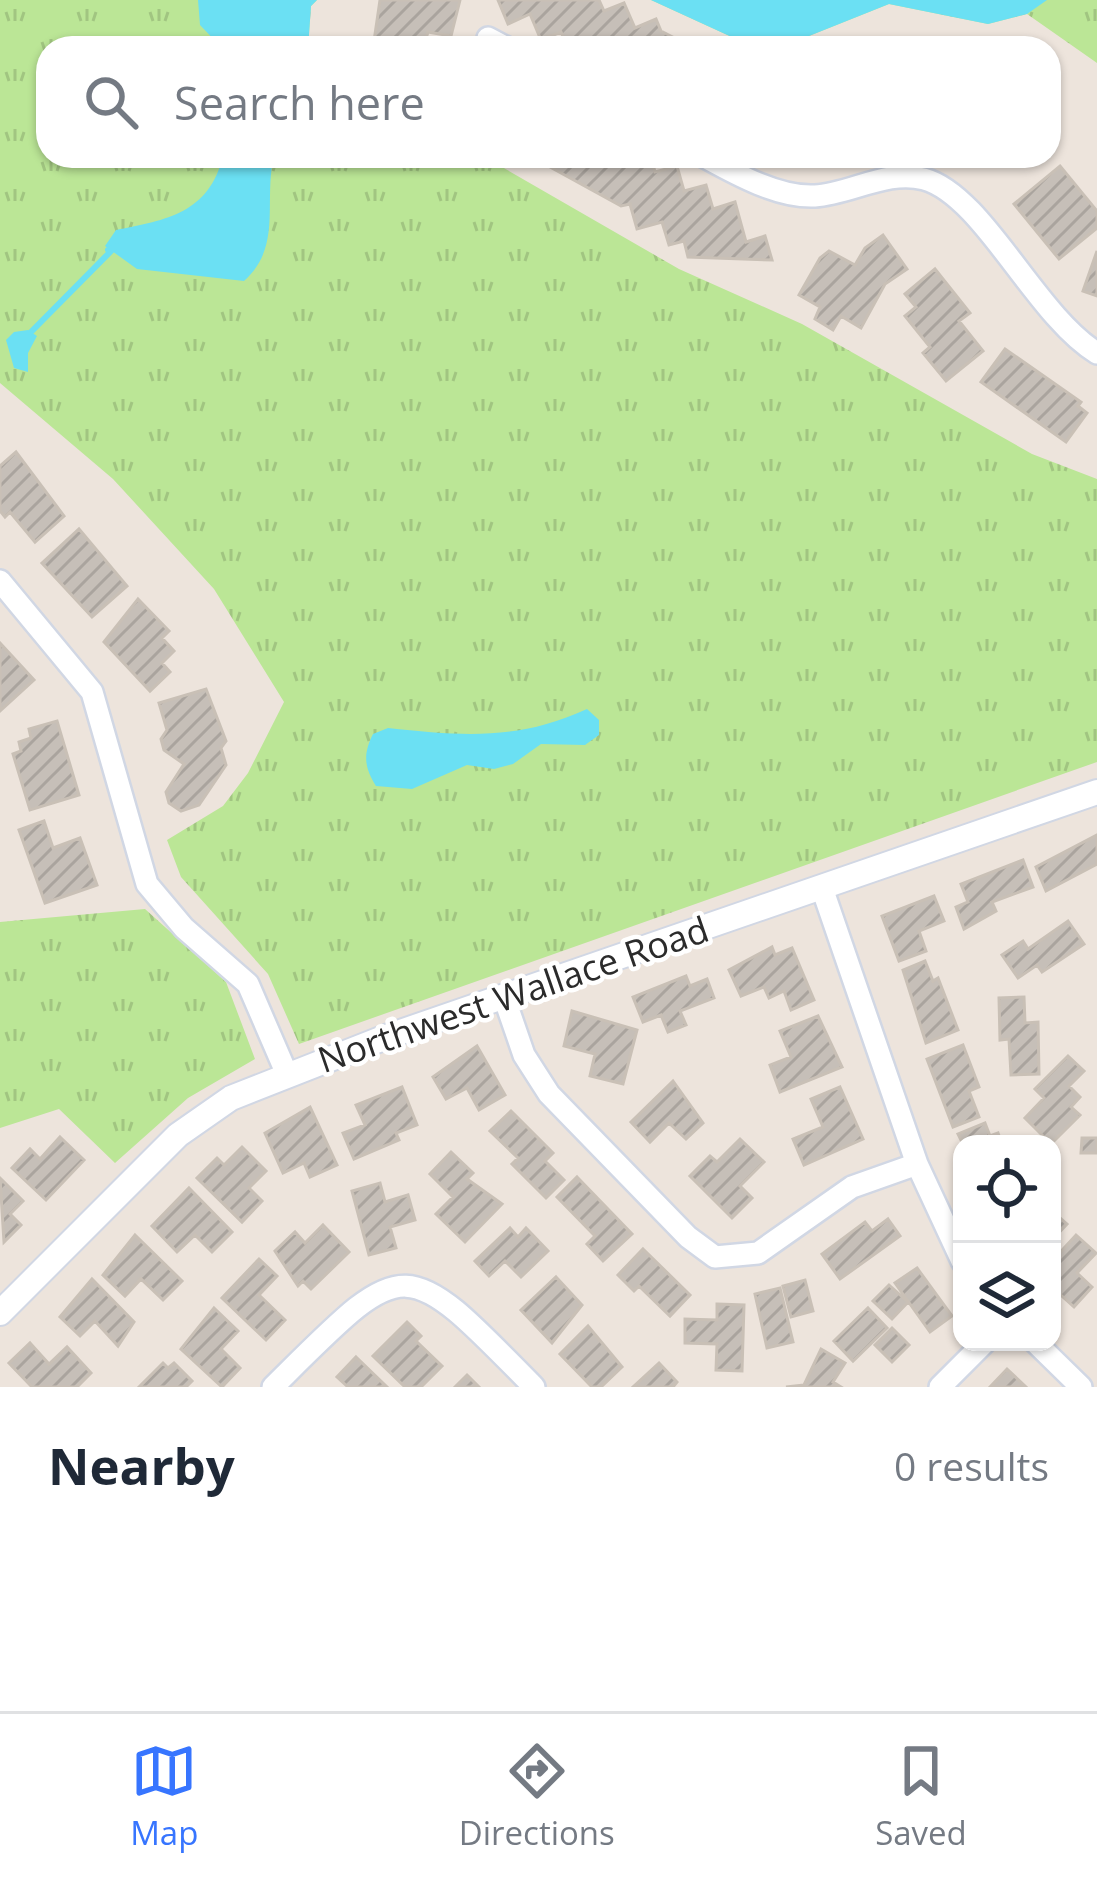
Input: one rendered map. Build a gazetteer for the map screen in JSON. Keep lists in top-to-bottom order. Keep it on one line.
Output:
{"streets":{"street":["Northwest Wallace Road"]},"page":{"search":"Search here","heading":["Nearby","0 results"],"nav":["Map","Directions","Saved"]}}
